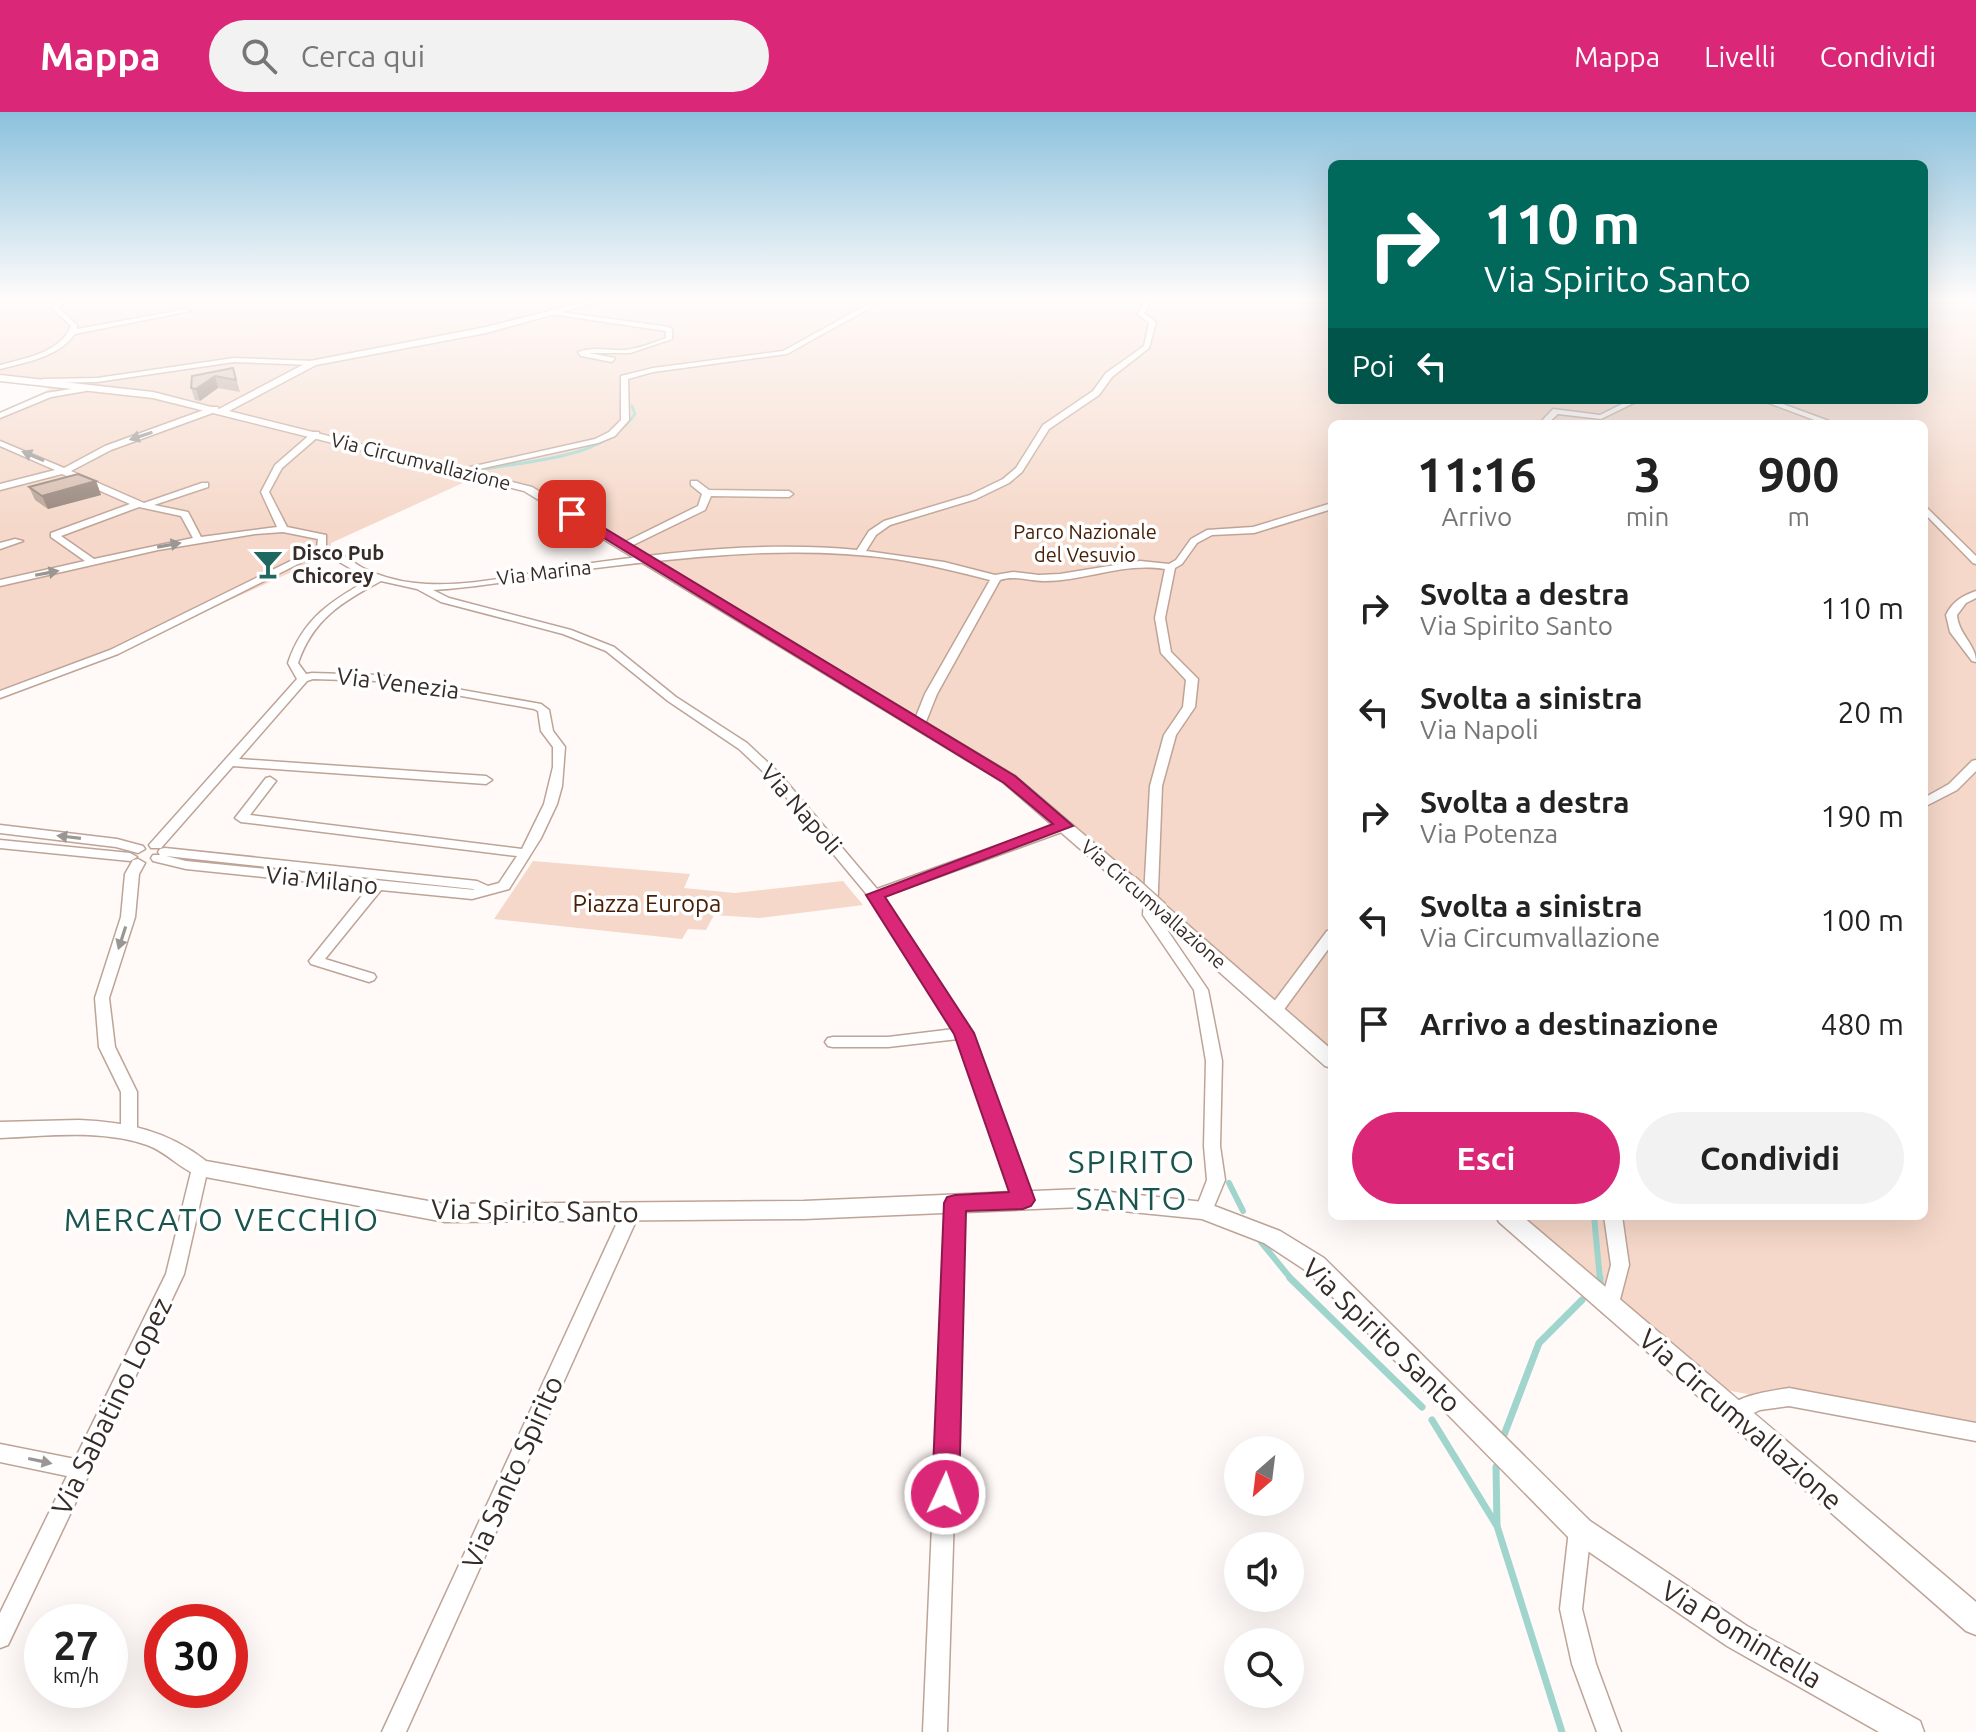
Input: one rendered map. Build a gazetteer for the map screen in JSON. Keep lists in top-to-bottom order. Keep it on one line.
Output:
{"streets":{"main road":["Via Circumvallazione","Via Spirito Santo","Via Pomintella"],"street":["Via Marina","Via Venezia","Via Napoli","Via Milano","Via Sabatino Lopez","Via Santo Spirito"]},"crossings":[["Via Circumvallazione","Via Marina"],["Via Marina","Via Napoli"],["Via Venezia","Via Milano"],["Via Napoli","Via Spirito Santo"],["Via Spirito Santo","Via Sabatino Lopez"],["Via Spirito Santo","Via Santo Spirito"],["Via Spirito Santo","Via Pomintella"]],"districts":["SPIRITO SANTO","MERCATO VECCHIO"],"parks":["Parco Nazionale del Vesuvio","Piazza Europa"],"places":{"bar":["Disco Pub Chicorey"]},"north":"bottom left","page":{"header":"Mappa","search":"Cerca qui","nav":["Mappa","Livelli","Condividi"],"turn":["110 m","Via Spirito Santo"],"then":"Poi","eta":["11:16","Arrivo","3","min","900","m"],"list":[{"name":"Svolta a destra","note":"Via Spirito Santo","value":"110 m"},{"name":"Svolta a sinistra","note":"Via Napoli","value":"20 m"},{"name":"Svolta a destra","note":"Via Potenza","value":"190 m"},{"name":"Svolta a sinistra","note":"Via Circumvallazione","value":"100 m"},{"name":"Arrivo a destinazione","value":"480 m"}],"buttons":["Esci","Condividi"],"speed":"27 km/h","limit":"30"}}
